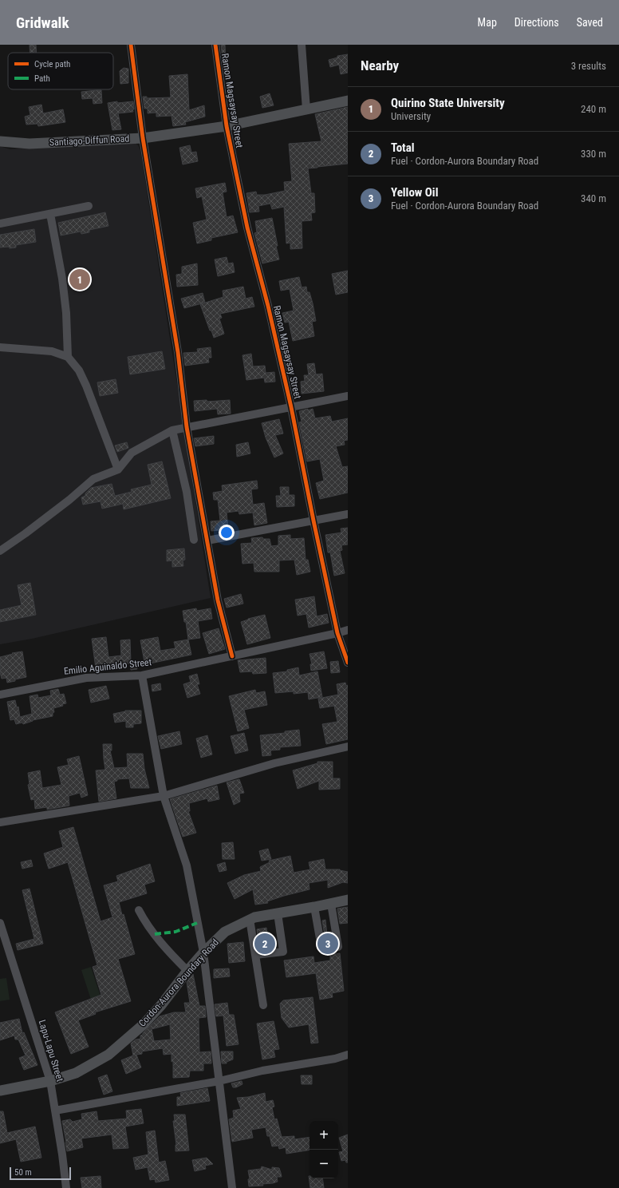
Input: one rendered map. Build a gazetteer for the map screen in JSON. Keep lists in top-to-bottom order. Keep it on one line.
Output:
{"streets":{"main road":["Santiago-Diffun Road","Cordon-Aurora Boundary Road"],"street":["Ramon Magsaysay Street","Emilio Aguinaldo Street","Lapu-Lapu Street"]},"crossings":[["Ramon Magsaysay Street","Santiago-Diffun Road"],["Ramon Magsaysay Street","Emilio Aguinaldo Street"],["Cordon-Aurora Boundary Road","Lapu-Lapu Street"]],"legend":["Cycle path","Path"],"scale_bar":"50 m","page":{"header":"Gridwalk","nav":["Map","Directions","Saved"],"heading":["Nearby","3 results"],"list":[{"mark":"1","name":"Quirino State University","note":"University","value":"240 m"},{"mark":"2","name":"Total","note":"Fuel · Cordon-Aurora Boundary Road","value":"330 m"},{"mark":"3","name":"Yellow Oil","note":"Fuel · Cordon-Aurora Boundary Road","value":"340 m"}],"pins":["1","2","3"],"map_buttons":["+","−"],"scale":"50 m"}}
